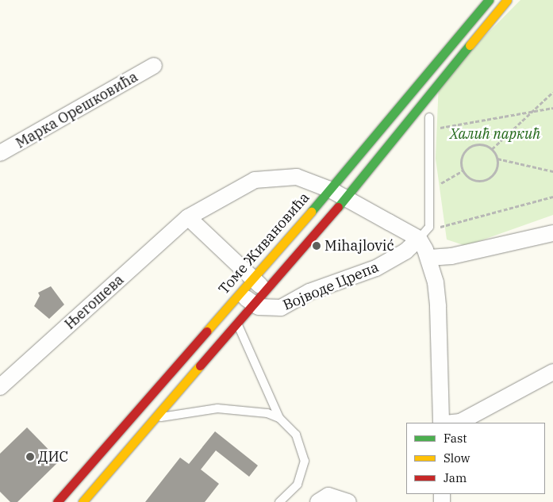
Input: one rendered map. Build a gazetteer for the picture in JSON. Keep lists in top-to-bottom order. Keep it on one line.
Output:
{"streets":{"main road":["Томе Живановића"],"street":["Марка Орешковића","Војводе Црепа","Његошева"]},"crossings":[["Томе Живановића","Његошева"],["Војводе Црепа","Његошева"]],"parks":["Халић паркић"],"places":["Mihajlović","ДИС"],"legend":["Fast","Slow","Jam"]}
